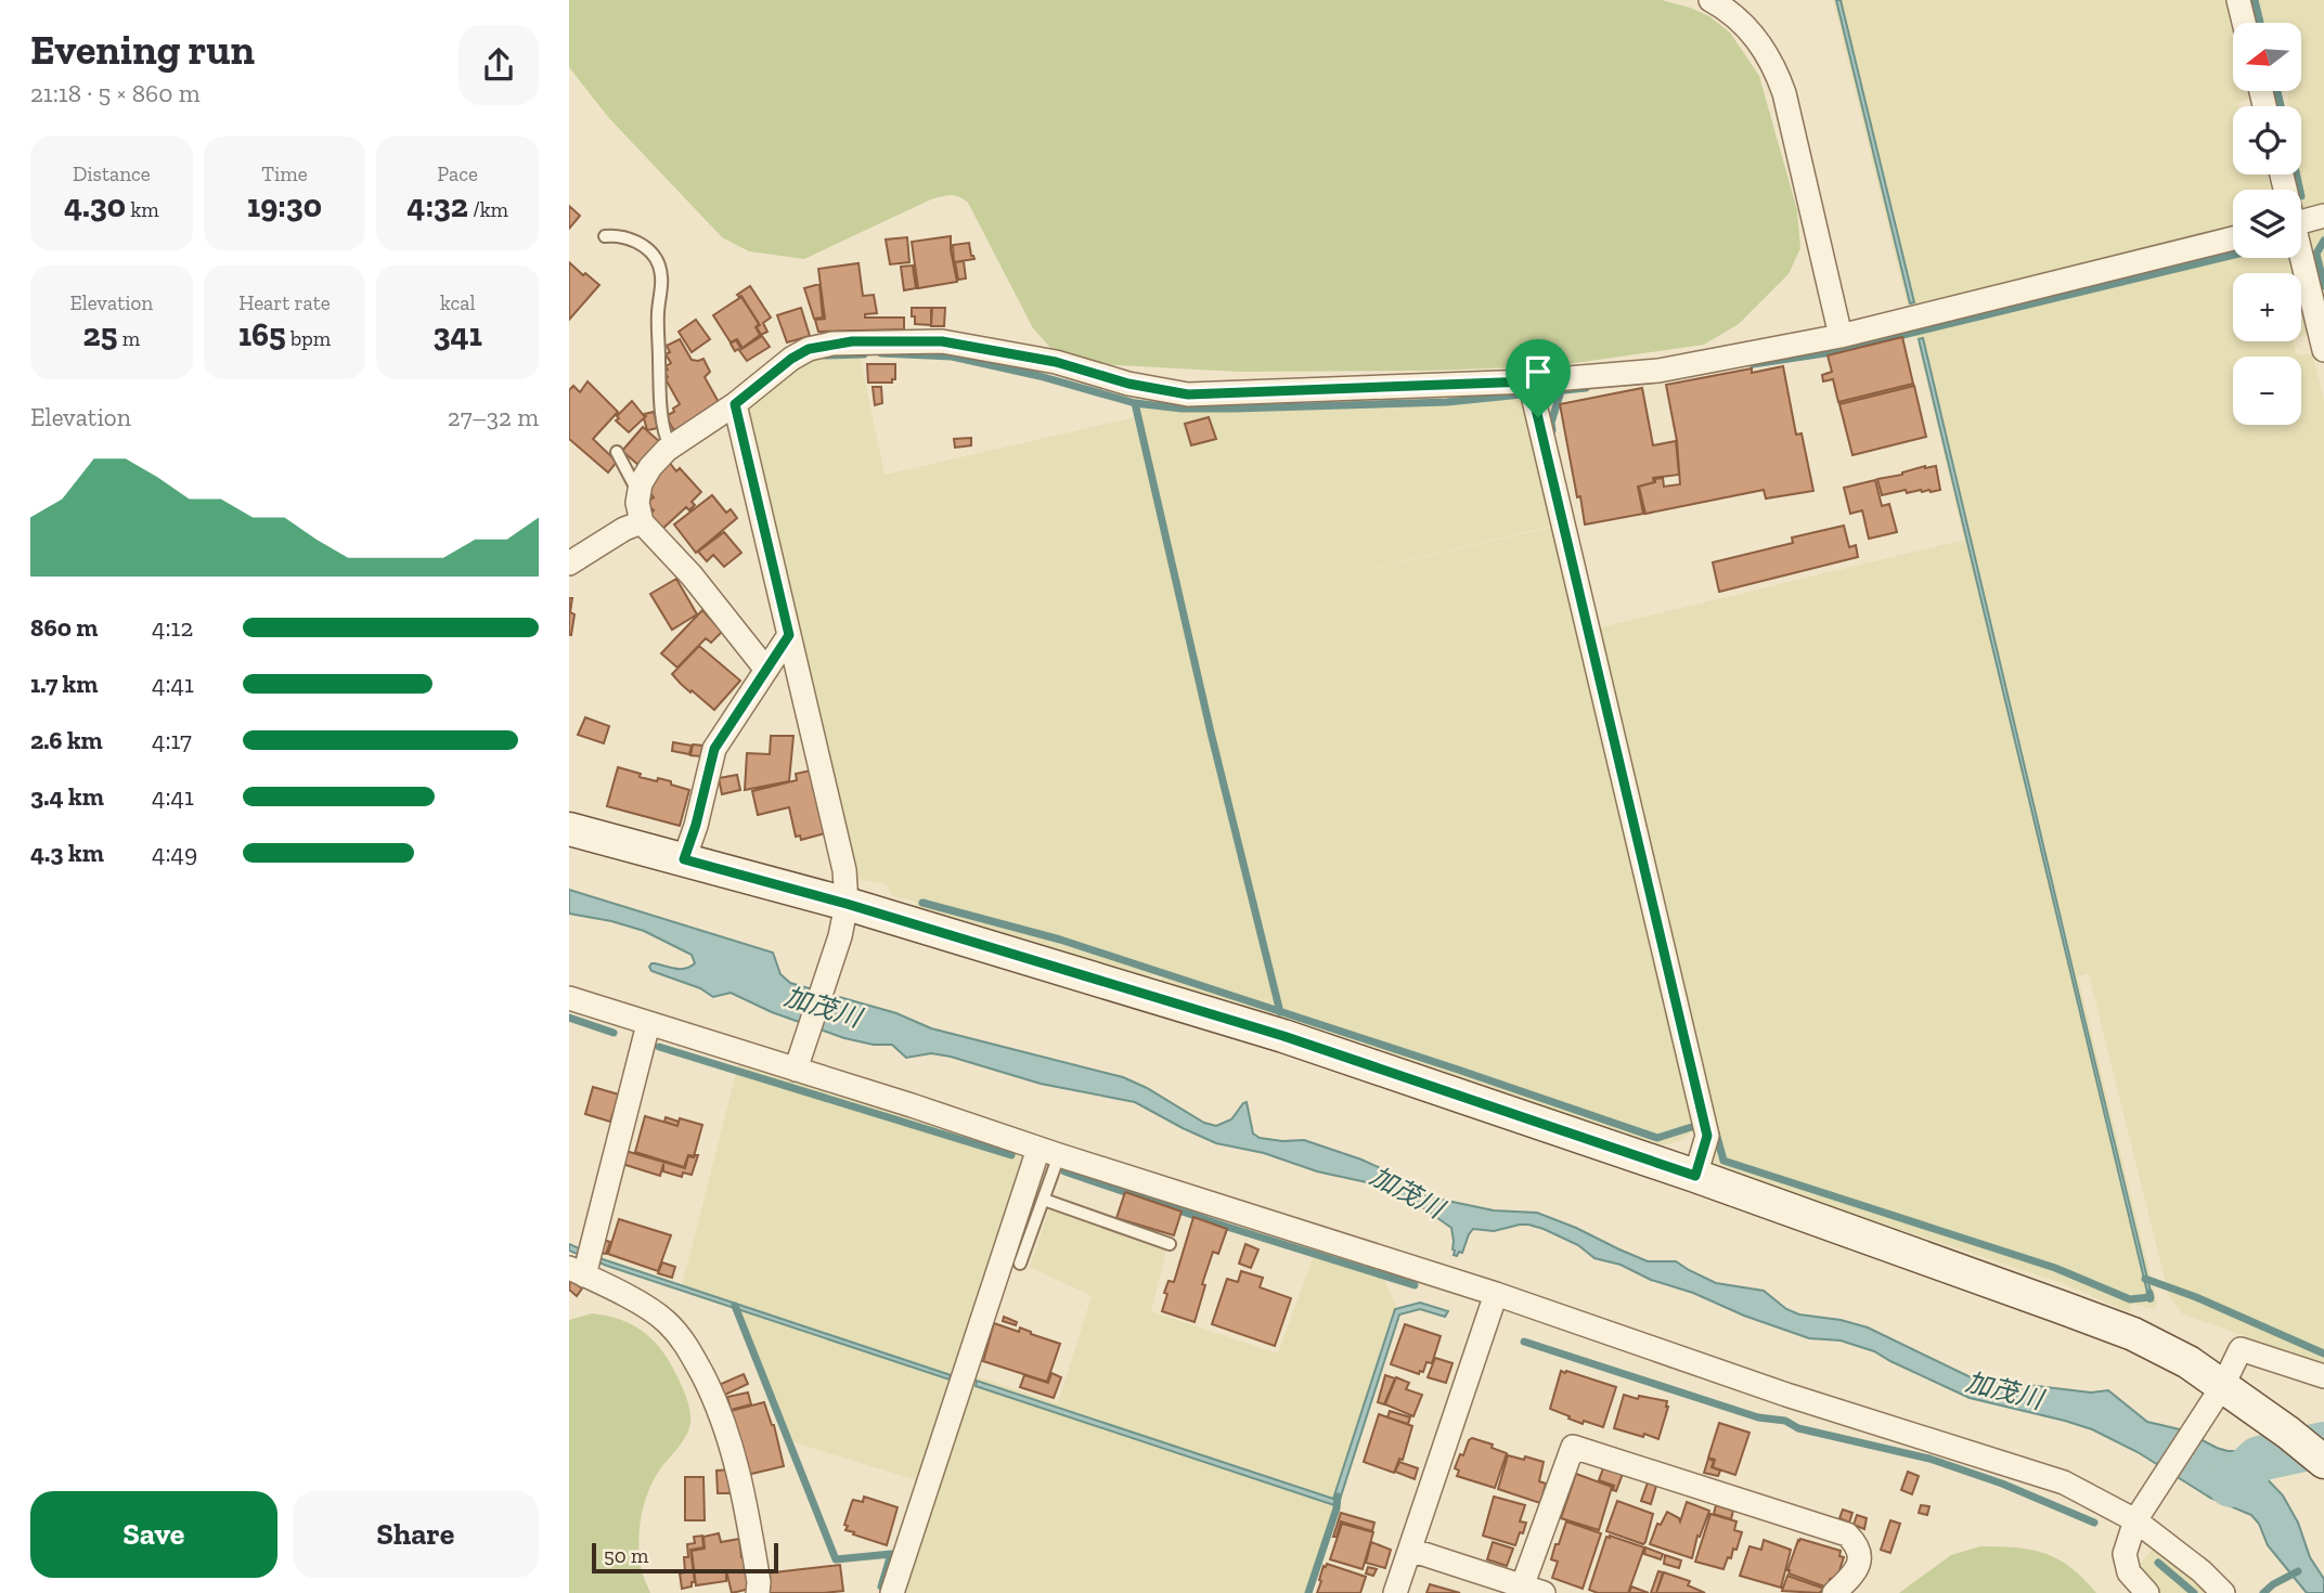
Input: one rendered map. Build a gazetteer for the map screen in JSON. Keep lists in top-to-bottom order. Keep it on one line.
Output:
{"water":["加茂川"],"scale_bar":"50 m","north":"left","page":{"heading":["Evening run","21:18 · 5 × 860 m"],"map_buttons":["+","−"],"stats":[["Distance","4.30 km"],["Time","19:30"],["Pace","4:32 /km"],["Elevation","25 m"],["Heart rate","165 bpm"],["kcal","341"]],"chart":["Elevation","27–32 m"],"list":[{"name":"860 m","note":"4:12"},{"name":"1.7 km","note":"4:41"},{"name":"2.6 km","note":"4:17"},{"name":"3.4 km","note":"4:41"},{"name":"4.3 km","note":"4:49"}],"buttons":["Save","Share"],"scale":"50 m"}}
